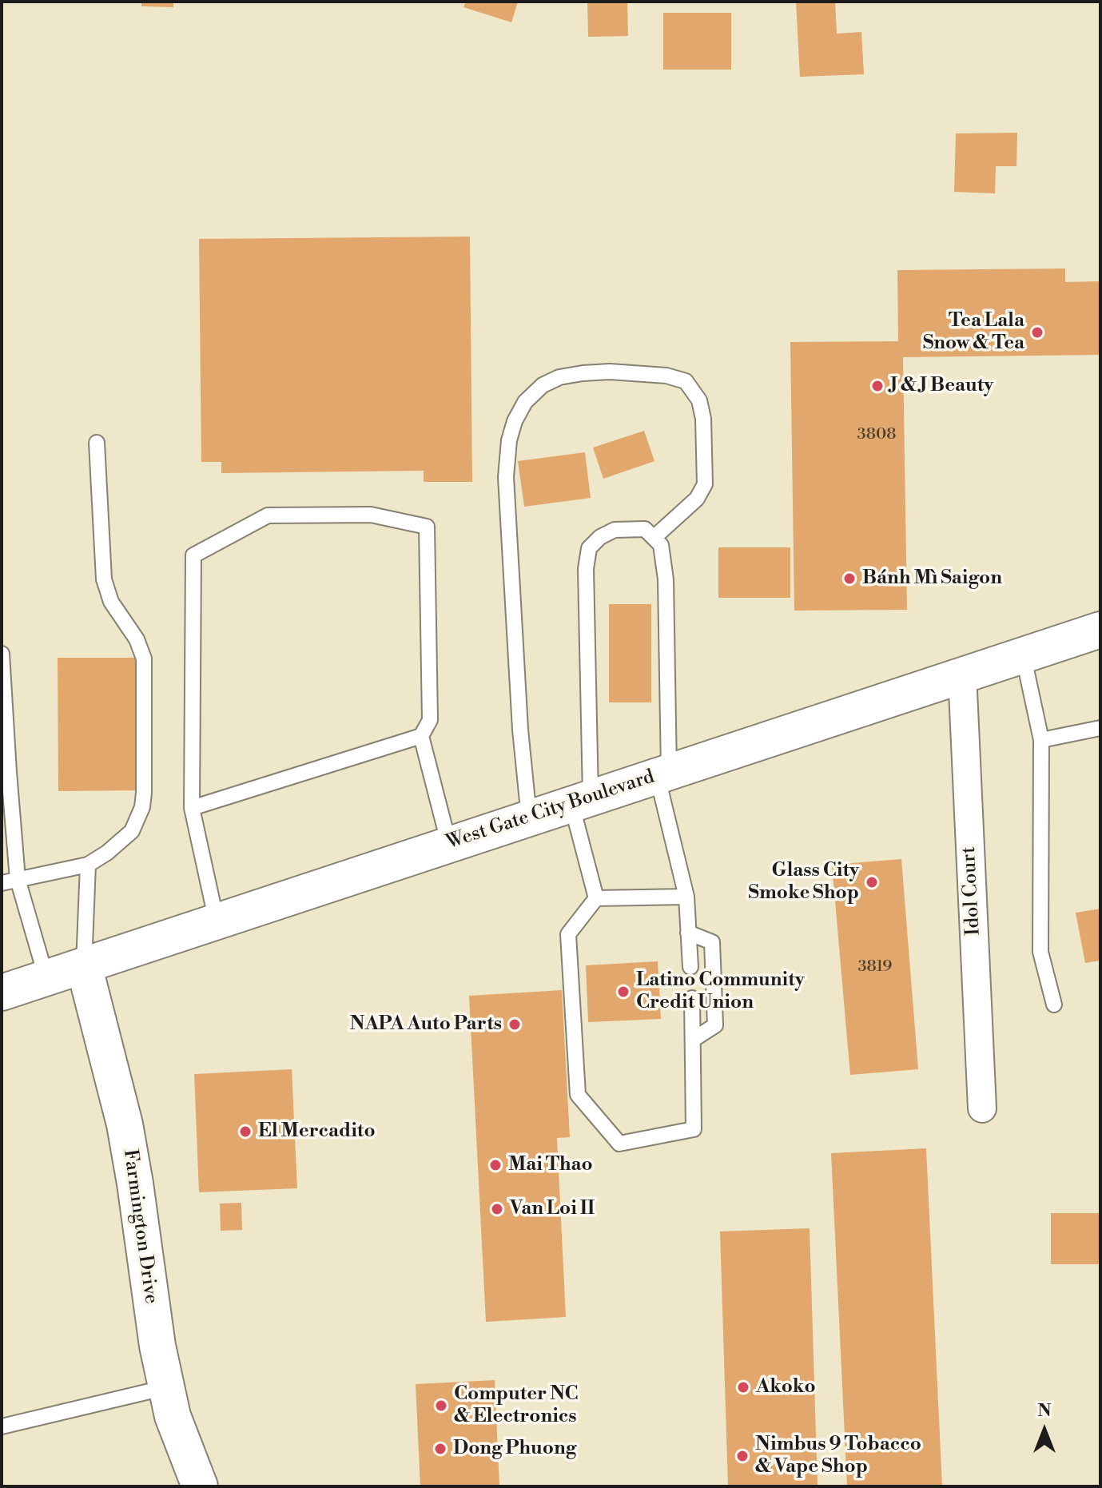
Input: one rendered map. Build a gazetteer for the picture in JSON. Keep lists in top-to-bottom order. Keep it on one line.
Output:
{"streets":{"main road":["West Gate City Boulevard","Farmington Drive"],"street":["Idol Court"]},"crossings":[["West Gate City Boulevard","Idol Court"],["West Gate City Boulevard","Farmington Drive"]],"places":["Tea Lala Snow & Tea","J & J Beauty","Bánh Mì Saigon","Glass City Smoke Shop","Latino Community Credit Union","NAPA Auto Parts","El Mercadito","Mai Thao","Van Loi II","Akoko","Computer NC & Electronics","Dong Phuong","Nimbus 9 Tobacco & Vape Shop"],"house_numbers":["3808","3819"],"north":"top"}
